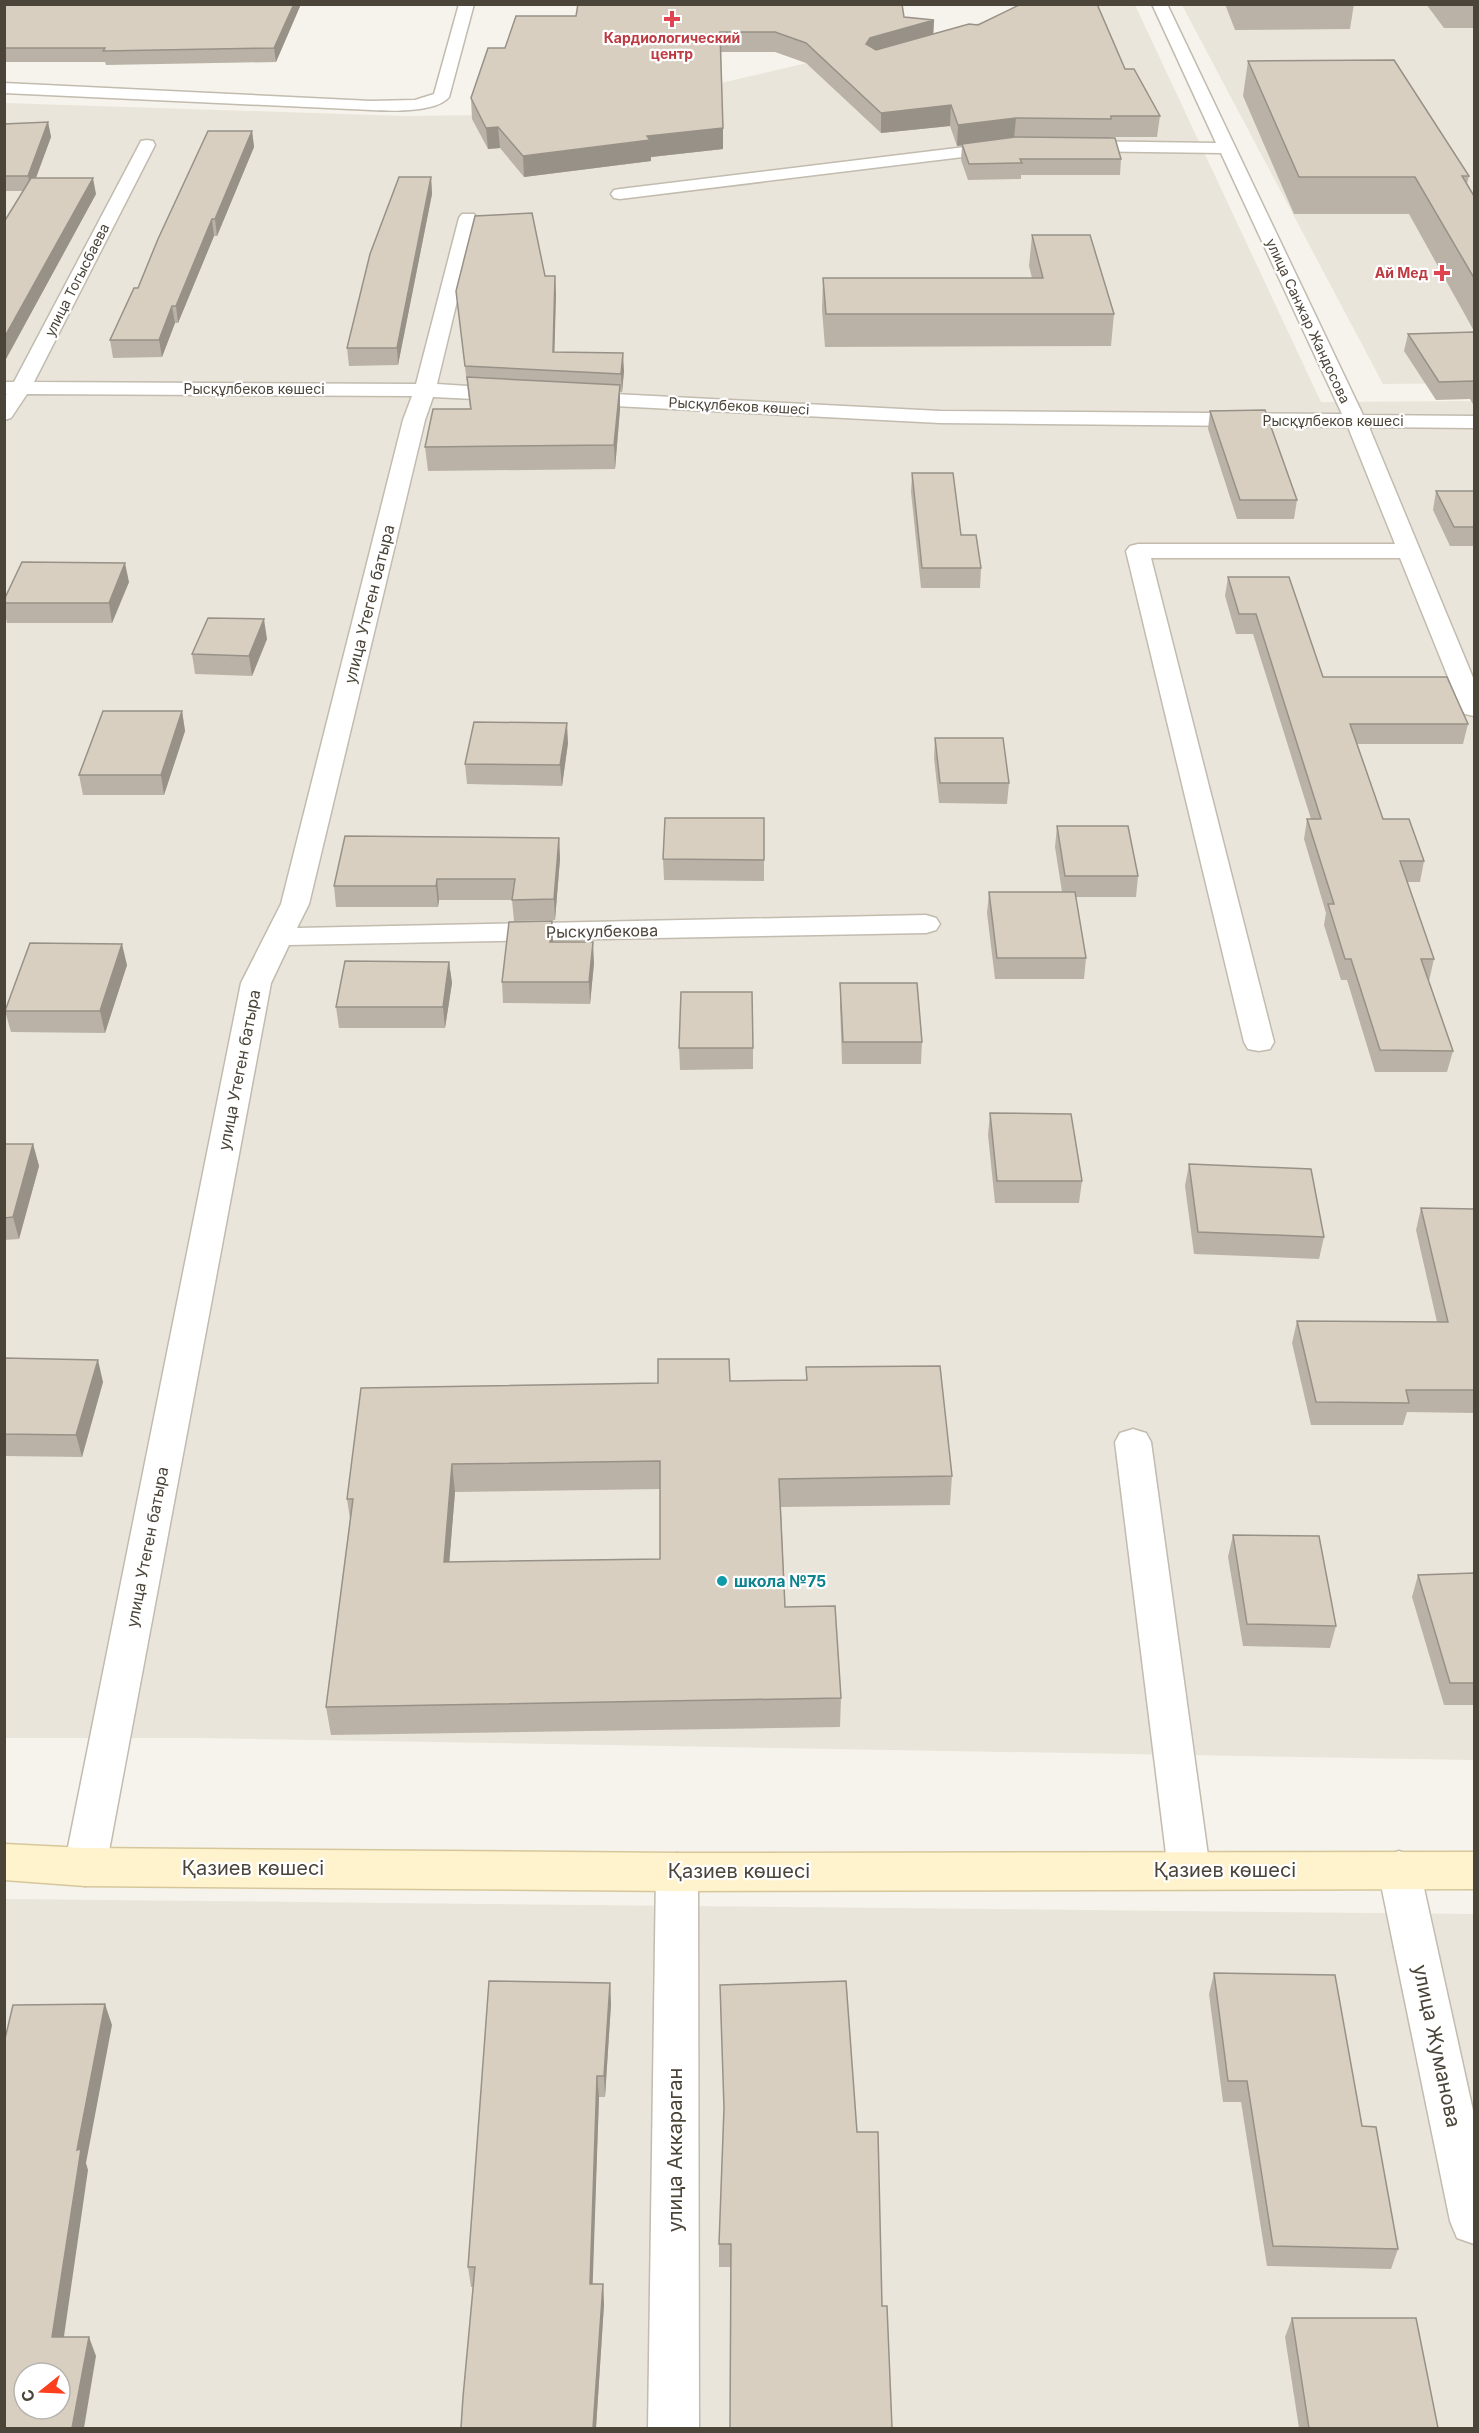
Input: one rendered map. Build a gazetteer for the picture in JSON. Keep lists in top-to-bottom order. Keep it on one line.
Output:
{"streets":{"street":["улица Тогысбаева","улица Санжар Жандосова","Рысқұлбеков көшесі","улица Утеген батыра","Рыскулбекова","Қазиев көшесі","улица Жуманова","улица Аккараган"]},"crossings":[["улица Тогысбаева","Рысқұлбеков көшесі"],["улица Санжар Жандосова","Рысқұлбеков көшесі"],["Рысқұлбеков көшесі","улица Утеген батыра"],["улица Утеген батыра","Рыскулбекова"],["улица Утеген батыра","Қазиев көшесі"],["Қазиев көшесі","улица Жуманова"],["Қазиев көшесі","улица Аккараган"]],"places":{"health":["Кардиологический центр","Ай Мед"],"other":["школа №75"]},"north":"left"}
